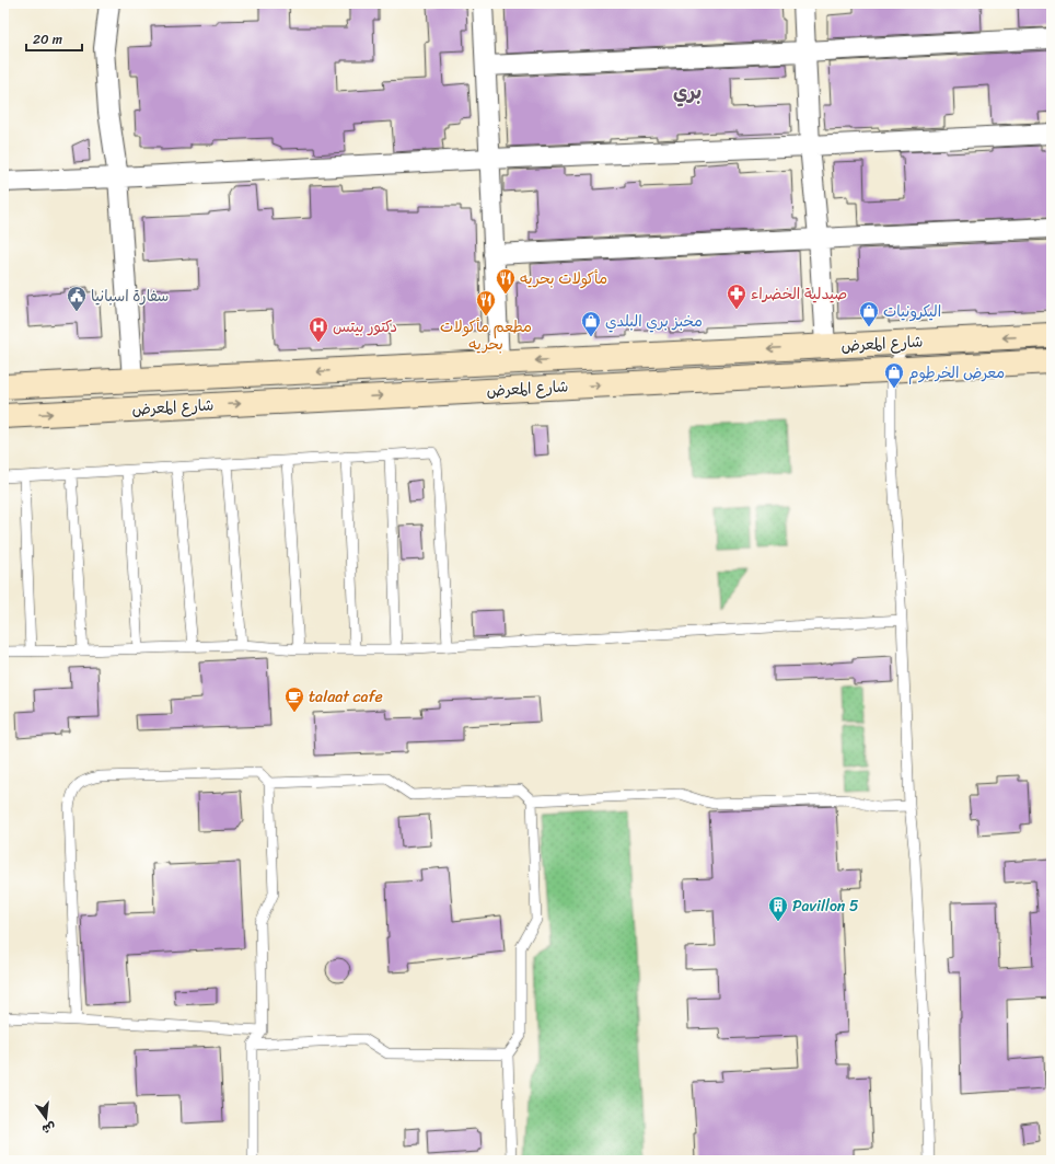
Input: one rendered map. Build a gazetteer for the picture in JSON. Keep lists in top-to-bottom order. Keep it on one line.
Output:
{"streets":{"main road":["شارع المعرض"]},"districts":["بري"],"places":{"restaurant":["مأكولات بحريه","مطعم مأكولات بحريه"],"pharmacy":["صيدلية الخضراء"],"public building":["سفارة اسبانيا"],"shop":["اليكرونيات","مخبز بري البلدي","معرض الخرطوم"],"hospital":["دكتور بيتس"],"cafe":["talaat cafe"],"building":["Pavillon 5"]},"scale_bar":"20 m","north":"bottom"}
